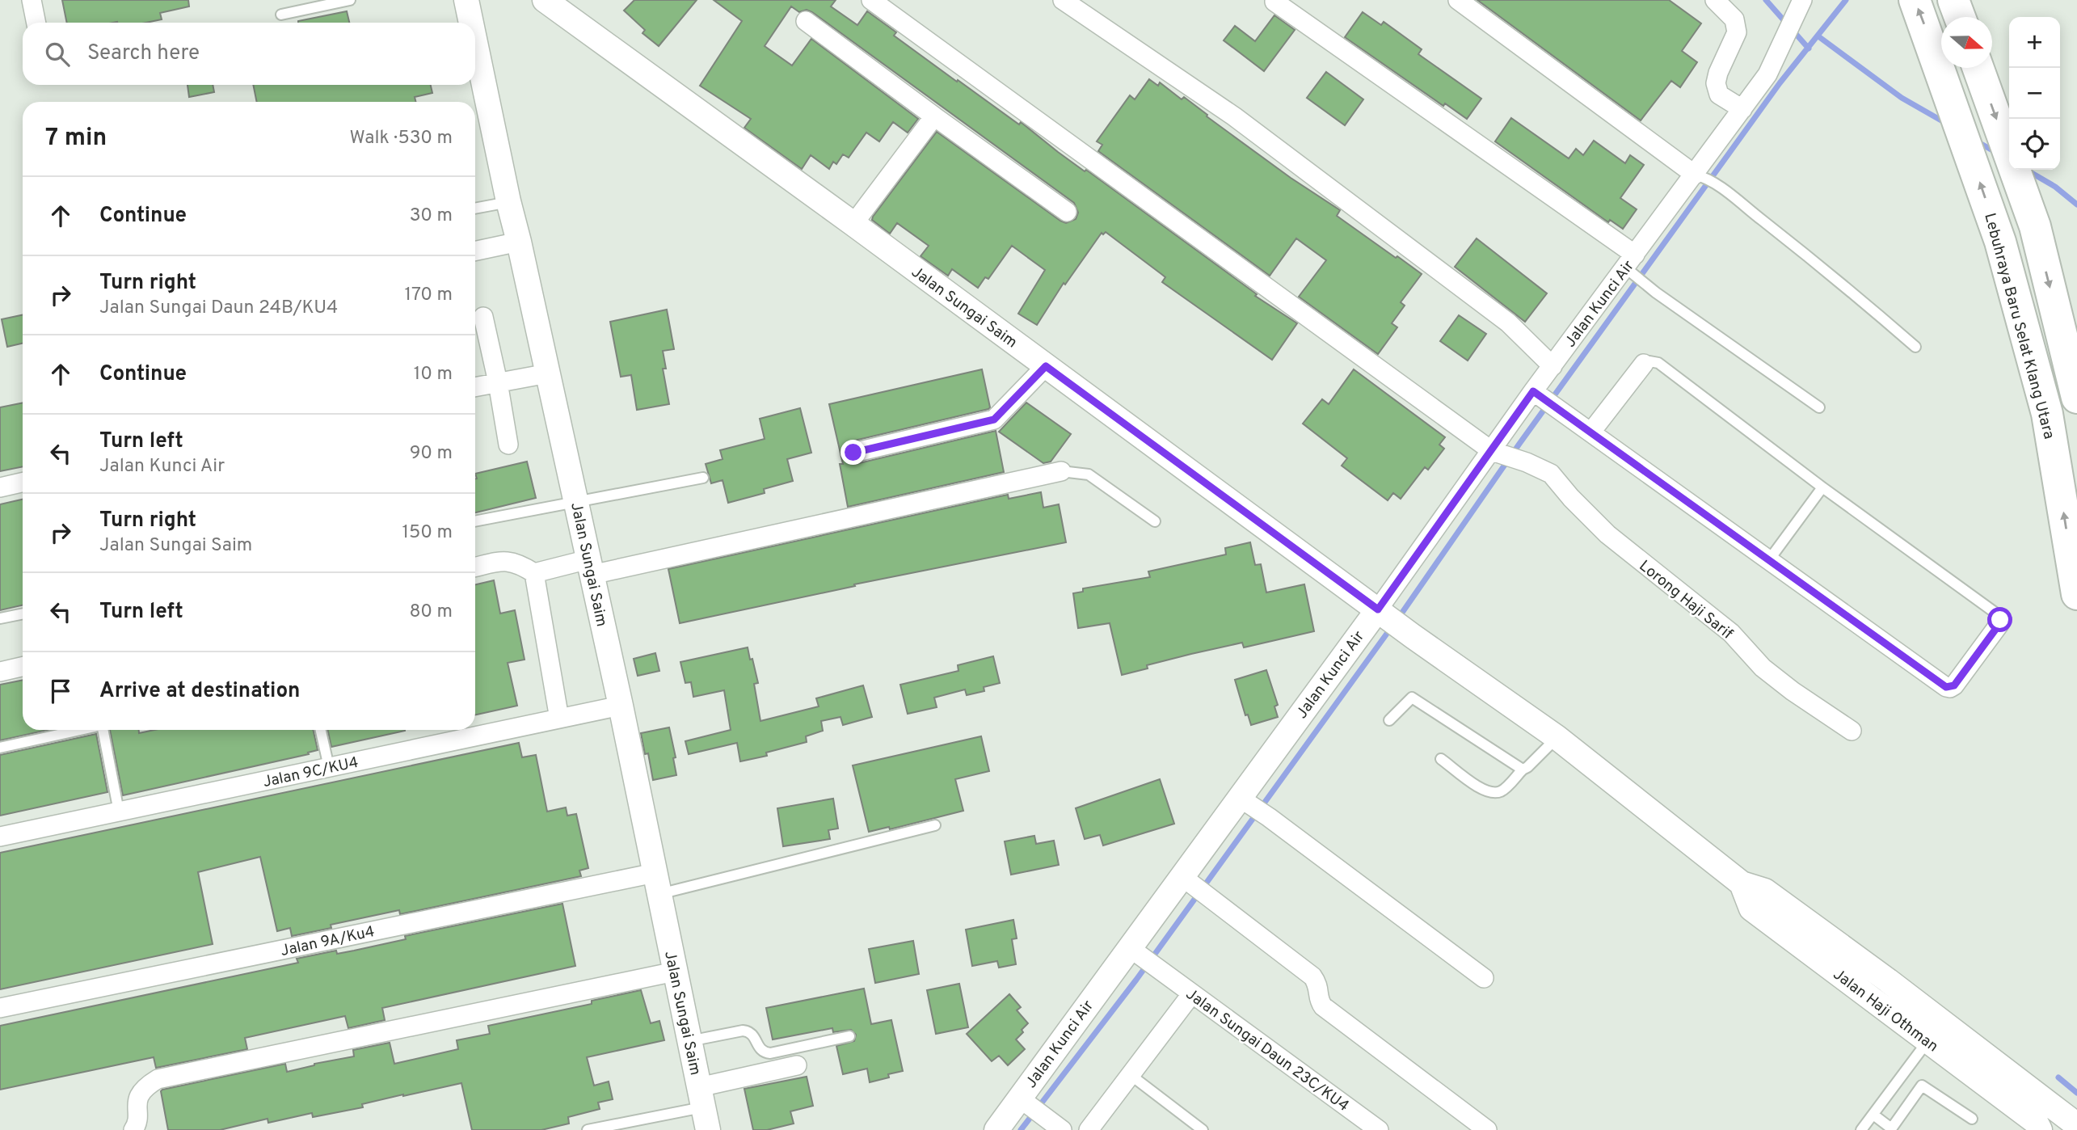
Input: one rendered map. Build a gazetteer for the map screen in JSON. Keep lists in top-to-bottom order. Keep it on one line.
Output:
{"streets":{"highway":["Lebuhraya Baru Selat Klang Utara"],"street":["Jalan Kunci Air","Jalan Sungai Saim","Lorong Haji Sarif","Jalan 9C/KU4","Jalan 9A/Ku4","Jalan Haji Othman","Jalan Sungai Daun 23C/KU4"]},"crossings":[["Jalan Kunci Air","Jalan Sungai Saim"],["Jalan Kunci Air","Lorong Haji Sarif"],["Jalan Kunci Air","Jalan Sungai Daun 23C/KU4"],["Jalan Sungai Saim","Jalan 9C/KU4"],["Jalan Sungai Saim","Jalan 9A/Ku4"],["Jalan Sungai Saim","Jalan Haji Othman"]],"north":"right","page":{"map_buttons":["+","−"],"search":"Search here","heading":["7 min","Walk · 530 m"],"list":[["Continue","30 m"],["Turn right","Jalan Sungai Daun 24B/KU4","170 m"],["Continue","10 m"],["Turn left","Jalan Kunci Air","90 m"],["Turn right","Jalan Sungai Saim","150 m"],["Turn left","80 m"],"Arrive at destination"]}}
